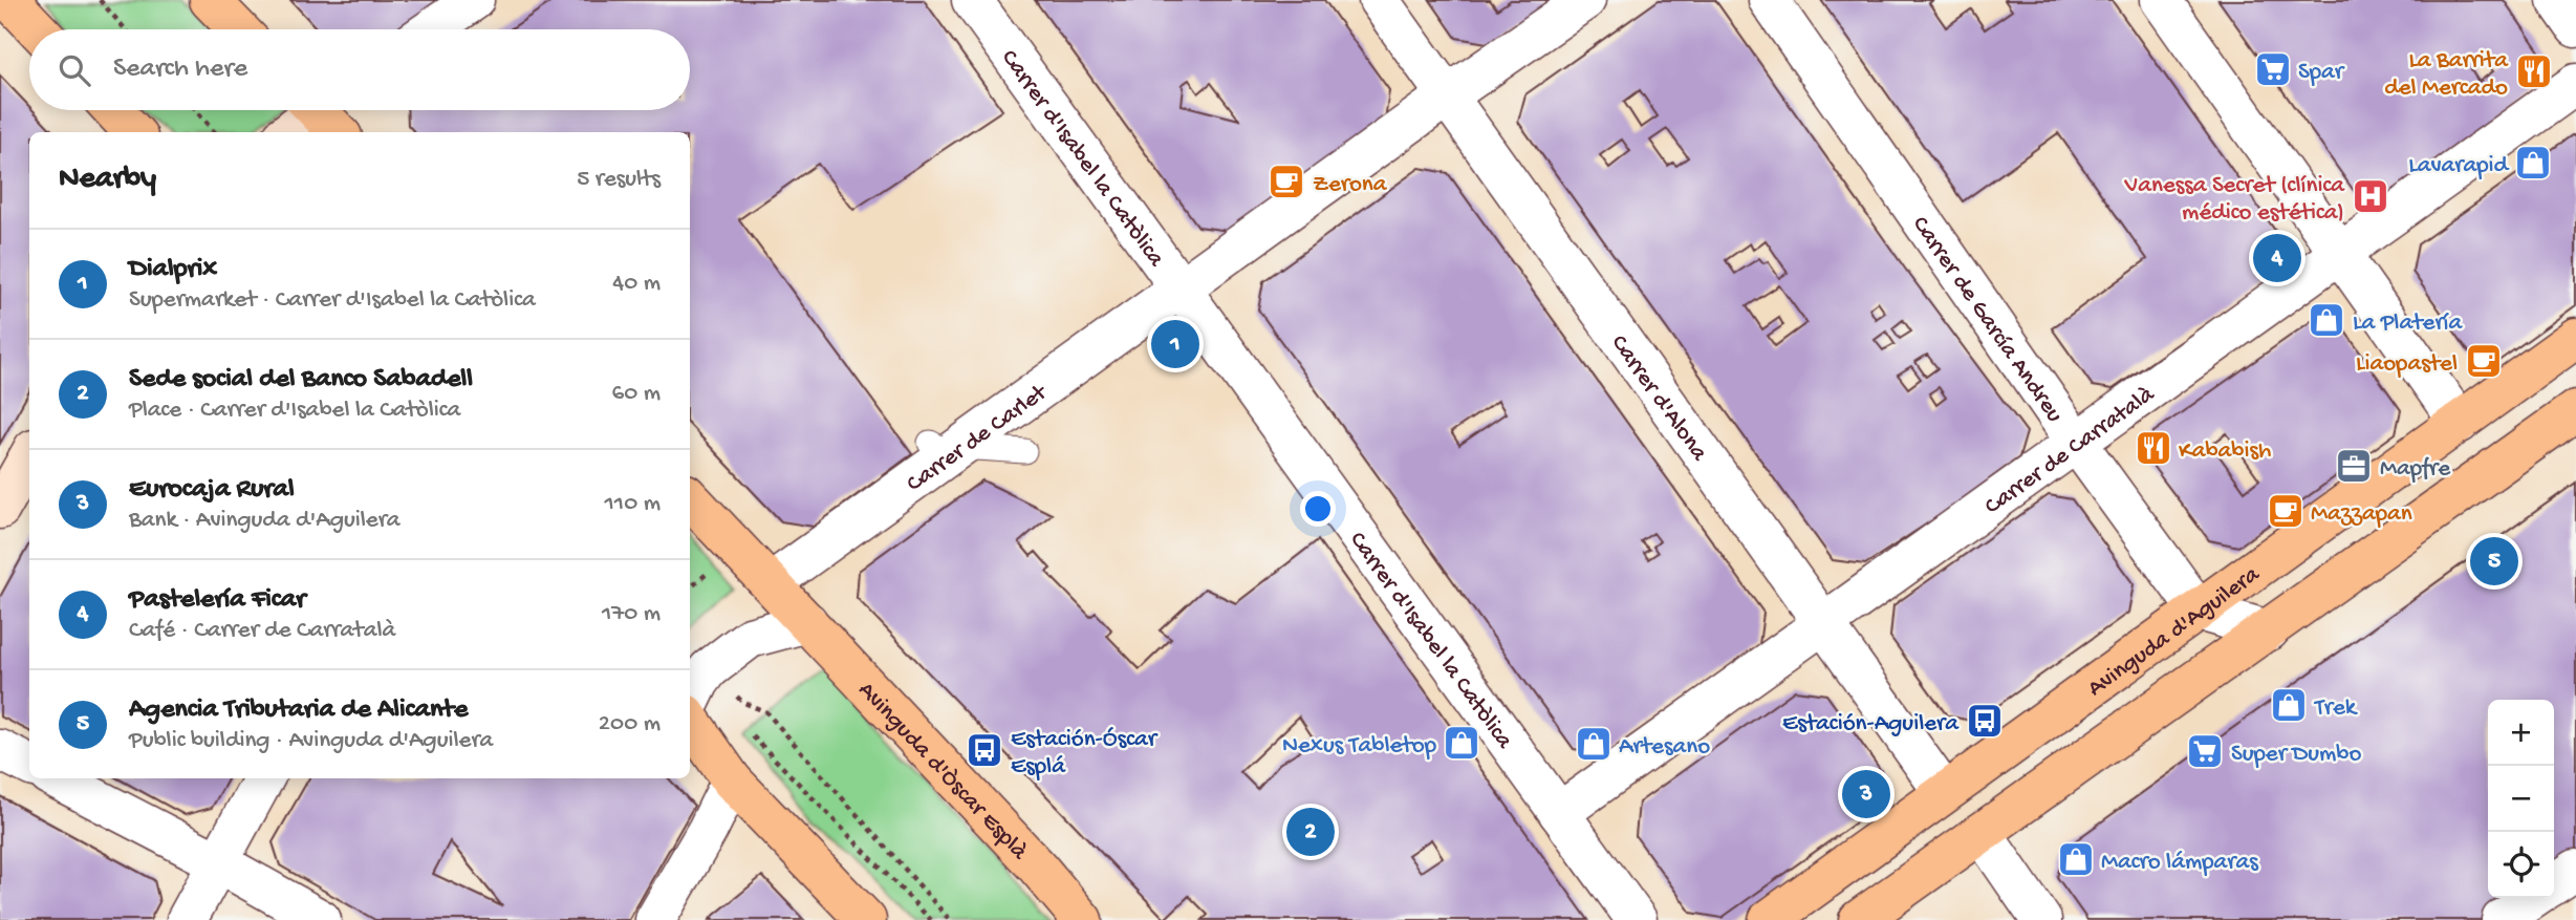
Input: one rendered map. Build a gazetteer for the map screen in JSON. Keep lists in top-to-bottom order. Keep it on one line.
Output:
{"streets":{"main road":["Avinguda d'Aguilera","Avinguda d'Òscar Esplà"],"street":["Carrer d'Isabel la Catòlica","Carrer de García Andreu","Carrer d'Alona","Carrer de Carlet","Carrer de Carratalà"]},"crossings":[["Carrer d'Isabel la Catòlica","Carrer de Carlet"],["Carrer d'Isabel la Catòlica","Carrer de Carratalà"],["Carrer de García Andreu","Carrer de Carratalà"],["Carrer de García Andreu","Avinguda d'Aguilera"],["Carrer d'Alona","Carrer de Carlet"],["Carrer d'Alona","Carrer de Carratalà"],["Carrer d'Alona","Avinguda d'Aguilera"],["Carrer de Carlet","Avinguda d'Òscar Esplà"]],"places":{"supermarket":["Spar","Super Dumbo"],"restaurant":["La Barrita del Mercado","Kababish"],"shop":["Lavarapid","La Platería","Trek","Nexus Tabletop","Artesano","Macro lámparas"],"cafe":["Zerona","Liaopastel","Mazzapan"],"hospital":["Vanessa Secret (clínica médico estética)"],"office":["Mapfre"],"bus stop":["Estación-Aguilera","Estación-Óscar Esplá"]},"page":{"search":"Search here","heading":["Nearby","5 results"],"list":[{"mark":"1","name":"Dialprix","note":"Supermarket · Carrer d'Isabel la Catòlica","value":"40 m"},{"mark":"2","name":"Sede social del Banco Sabadell","note":"Place · Carrer d'Isabel la Catòlica","value":"60 m"},{"mark":"3","name":"Eurocaja Rural","note":"Bank · Avinguda d'Aguilera","value":"110 m"},{"mark":"4","name":"Pastelería Ficar","note":"Café · Carrer de Carratalà","value":"170 m"},{"mark":"5","name":"Agencia Tributaria de Alicante","note":"Public building · Avinguda d'Aguilera","value":"200 m"}],"pins":["4","1","5","3","2"],"map_buttons":["+","−"]}}
